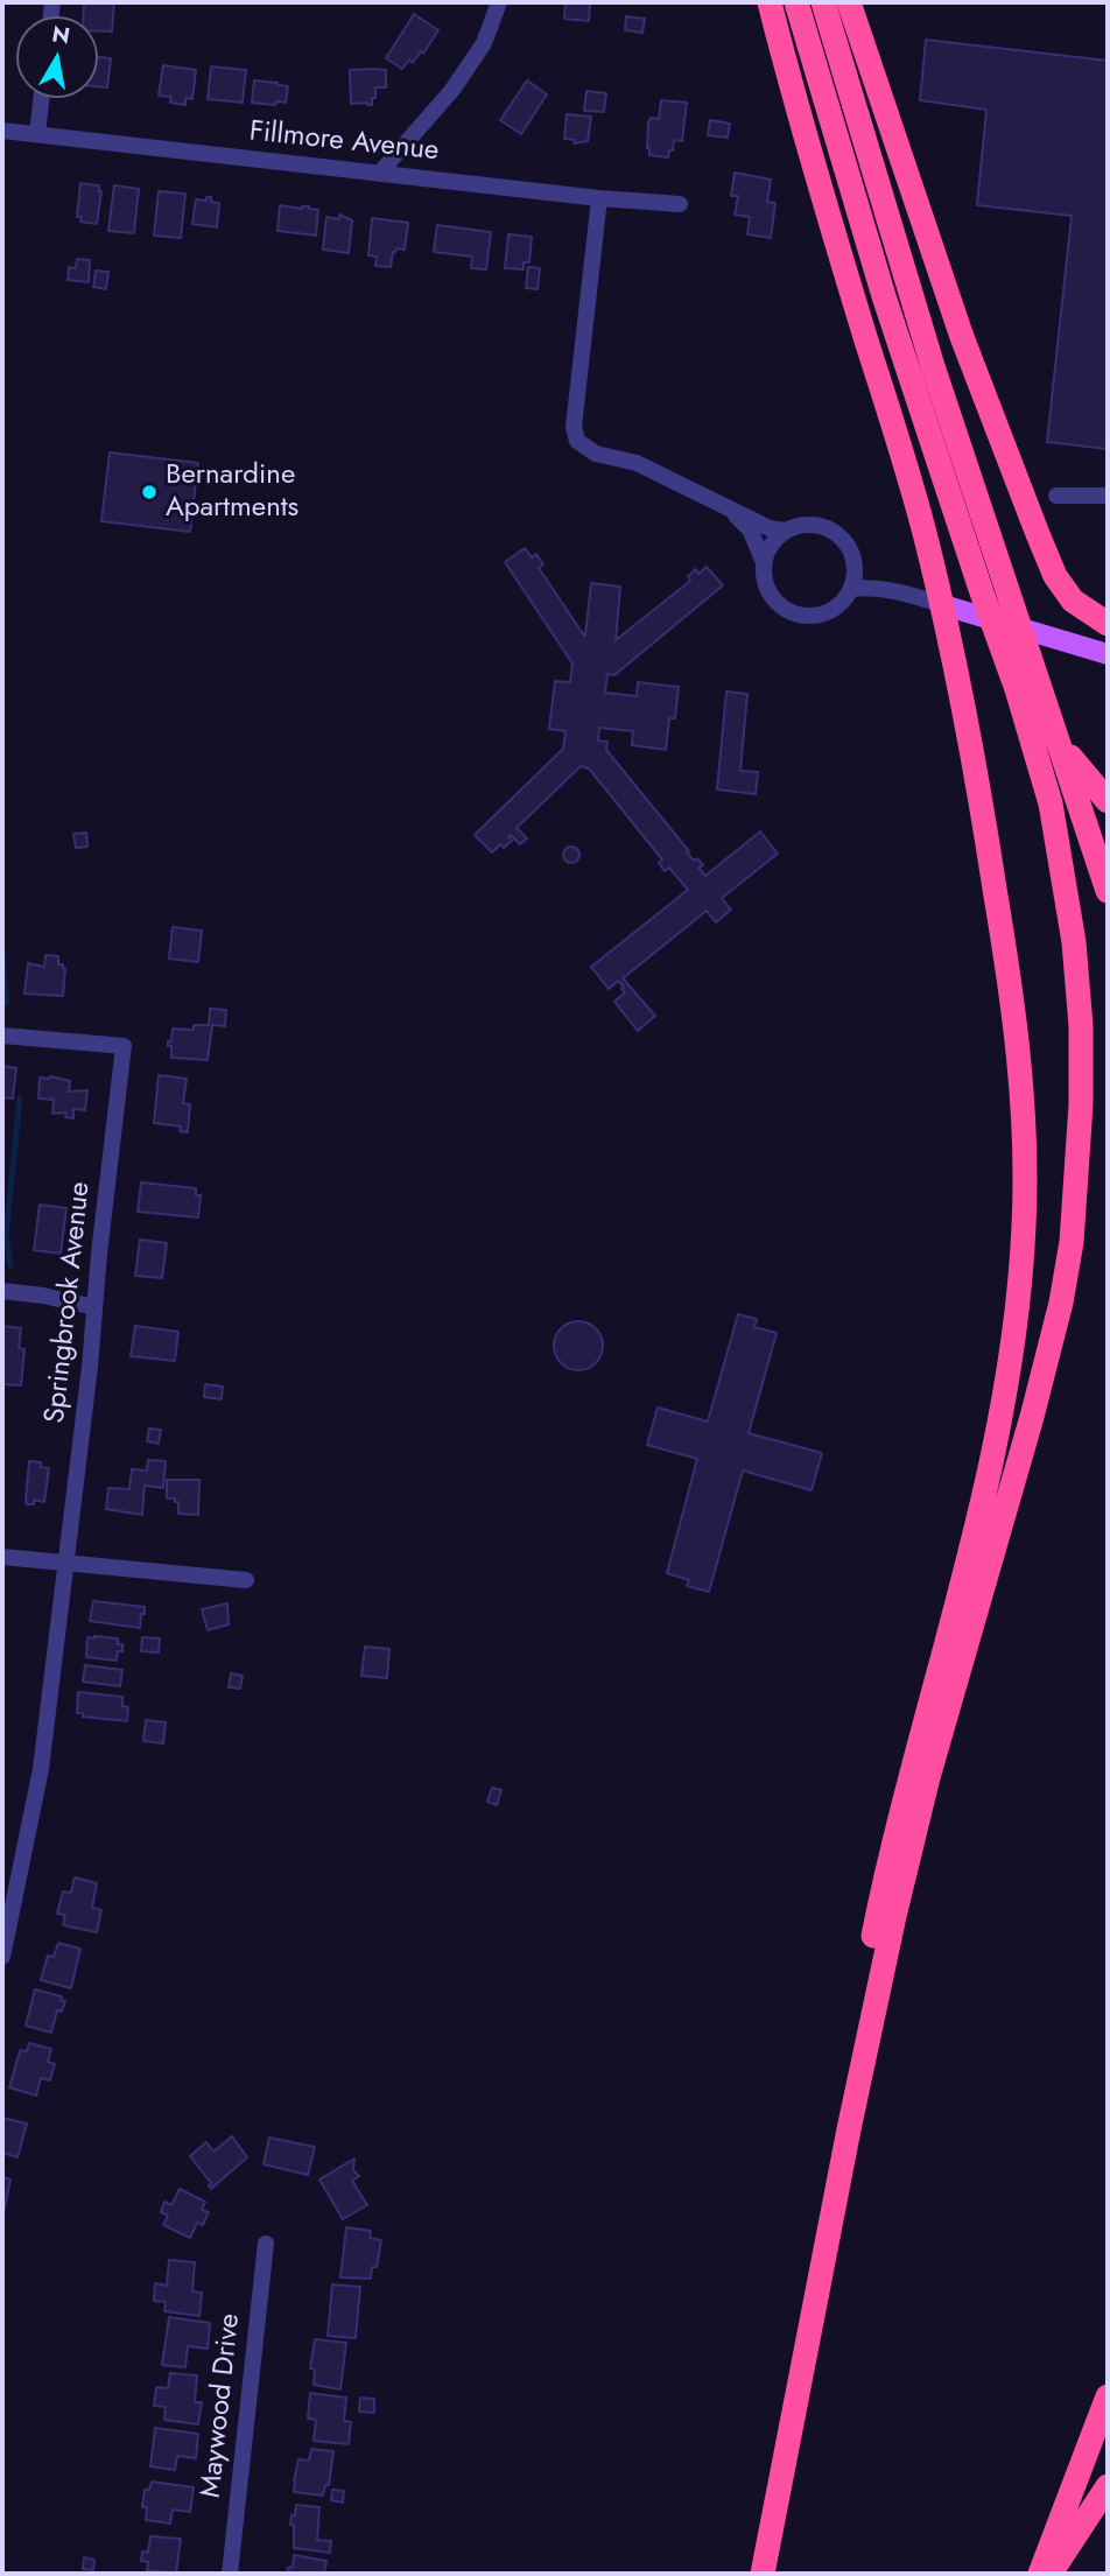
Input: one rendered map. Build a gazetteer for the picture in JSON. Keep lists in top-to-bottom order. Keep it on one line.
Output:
{"streets":{"street":["Fillmore Avenue","Springbrook Avenue","Maywood Drive"]},"places":["Bernardine Apartments"],"north":"top"}
